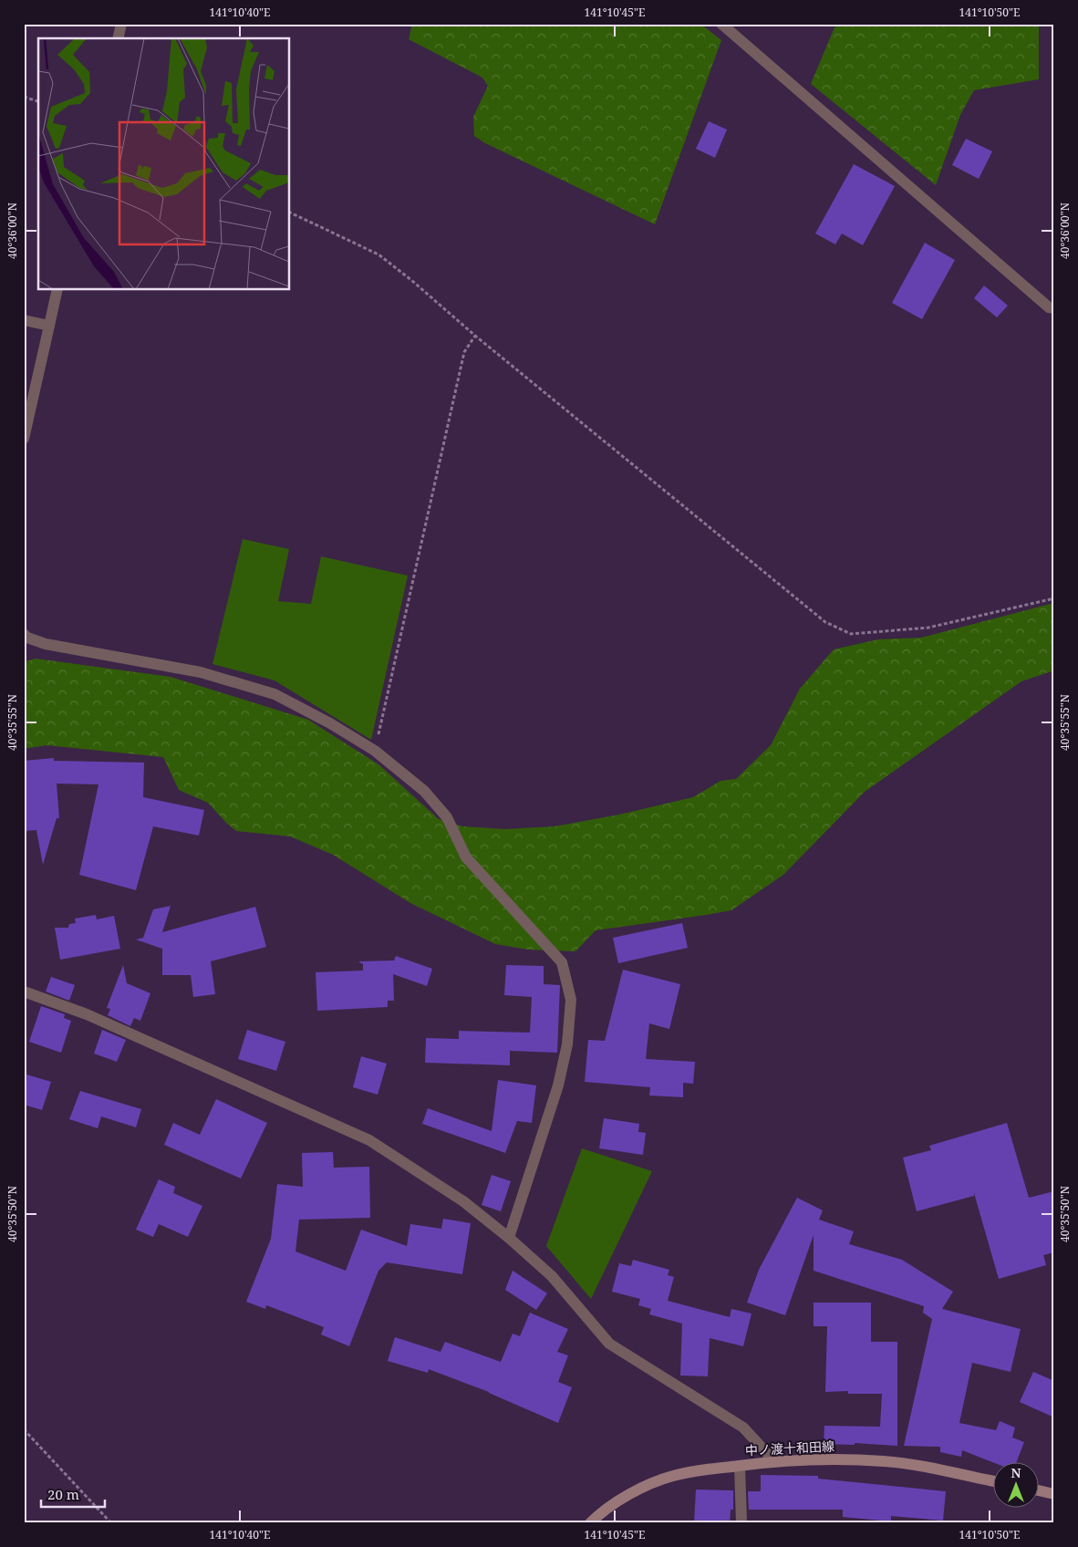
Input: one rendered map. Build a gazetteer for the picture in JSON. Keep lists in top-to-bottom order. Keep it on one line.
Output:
{"streets":{"main road":["中ノ渡十和田線"]},"scale_bar":"20 m","north":"top","coordinates":["141°10'40\"E","141°10'45\"E","141°10'50\"E","40°36'00\"N","40°35'55\"N","40°35'50\"N"]}
